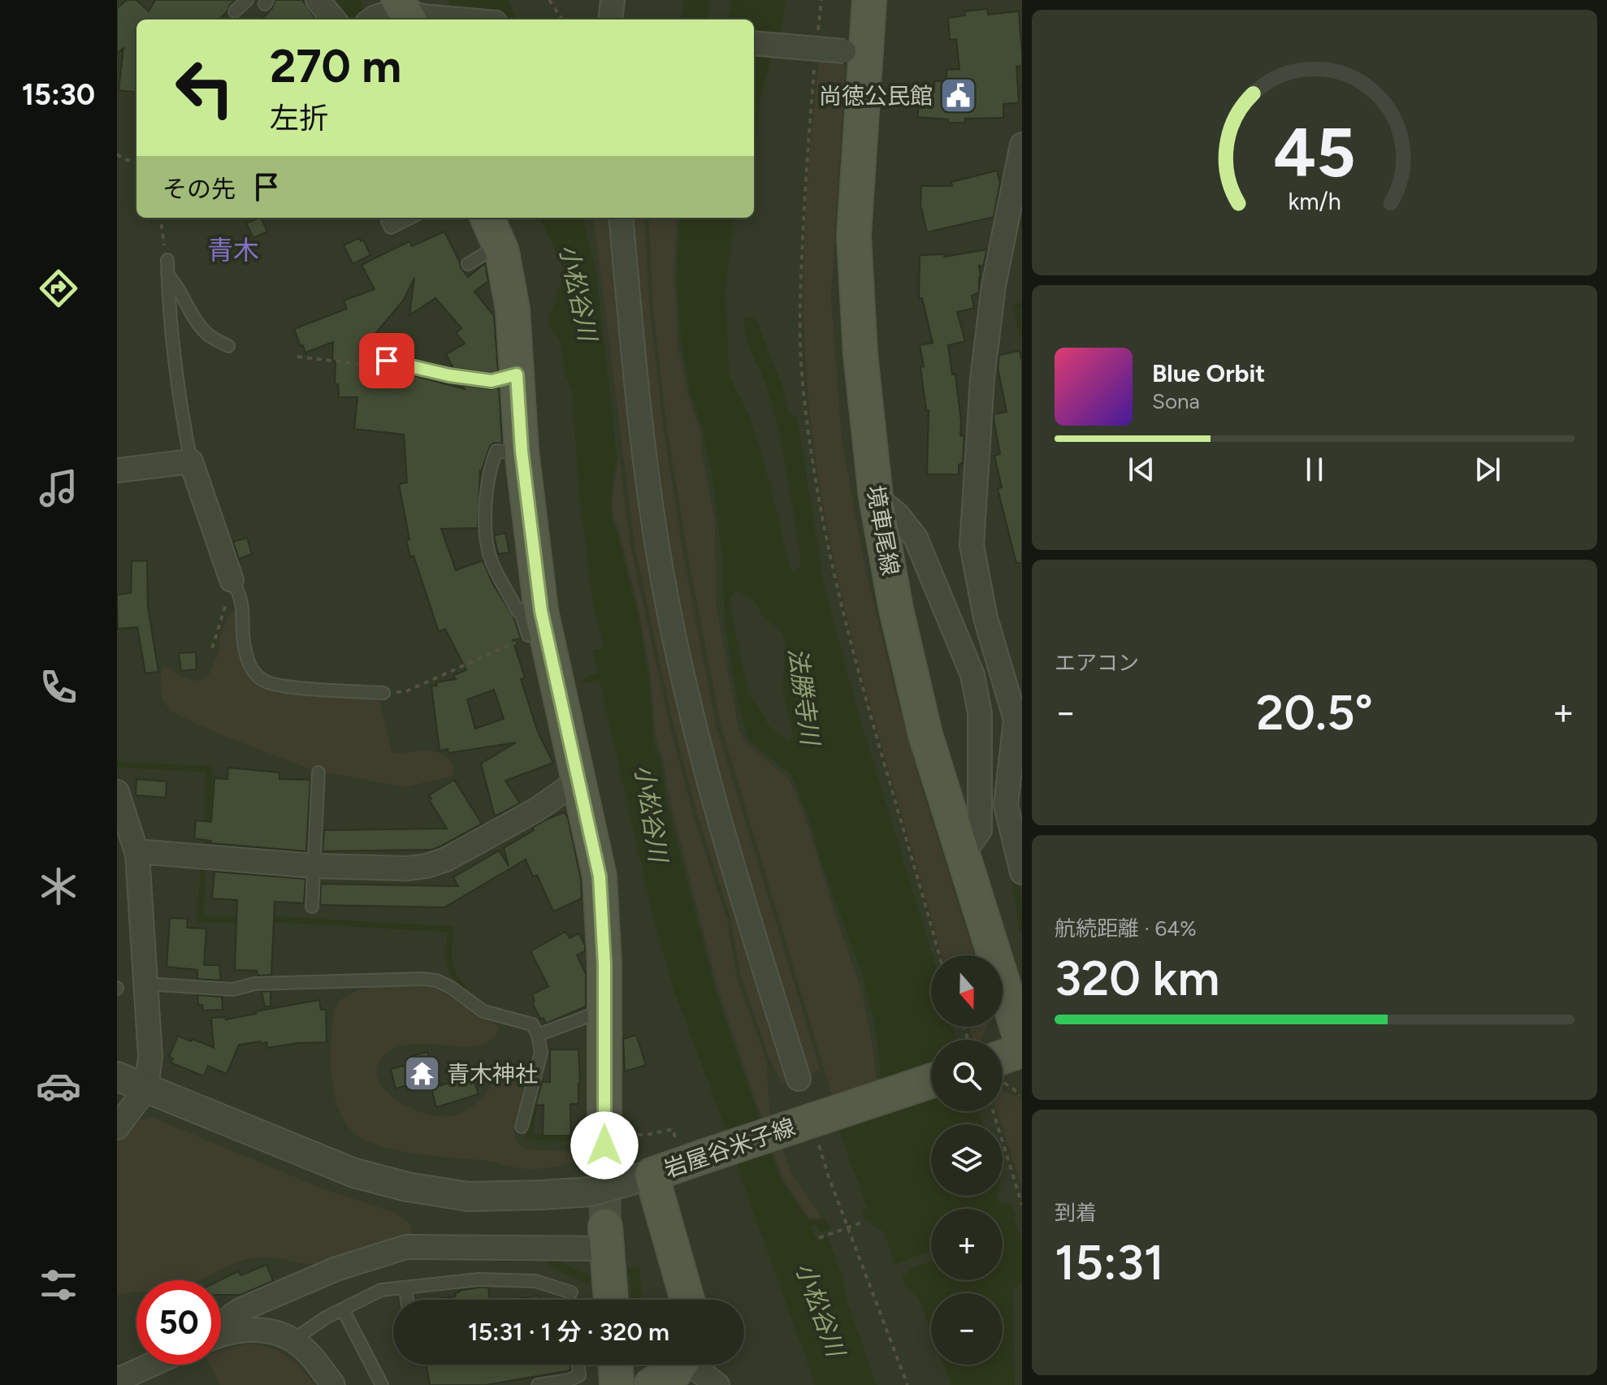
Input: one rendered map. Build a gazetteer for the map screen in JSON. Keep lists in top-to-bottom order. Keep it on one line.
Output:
{"streets":{"main road":["境車尾線","岩屋谷米子線"]},"districts":["青木"],"water":["小松谷川","法勝寺川"],"places":{"public building":["尚徳公民館"],"temple":["青木神社"]},"north":"bottom","page":{"tabs":"15:30","turn":["270 m","左折"],"then":"その先","song":["Blue Orbit","Sona"],"tile":["エアコン",["航続距離 · 64%","320 km"],["到着","15:31"]],"heat":["−","20.5°","+"],"map_buttons":["+","−"],"limit":"50","trip":"15:31 · 1 分 · 320 m","gauge":["45","km/h"]}}
